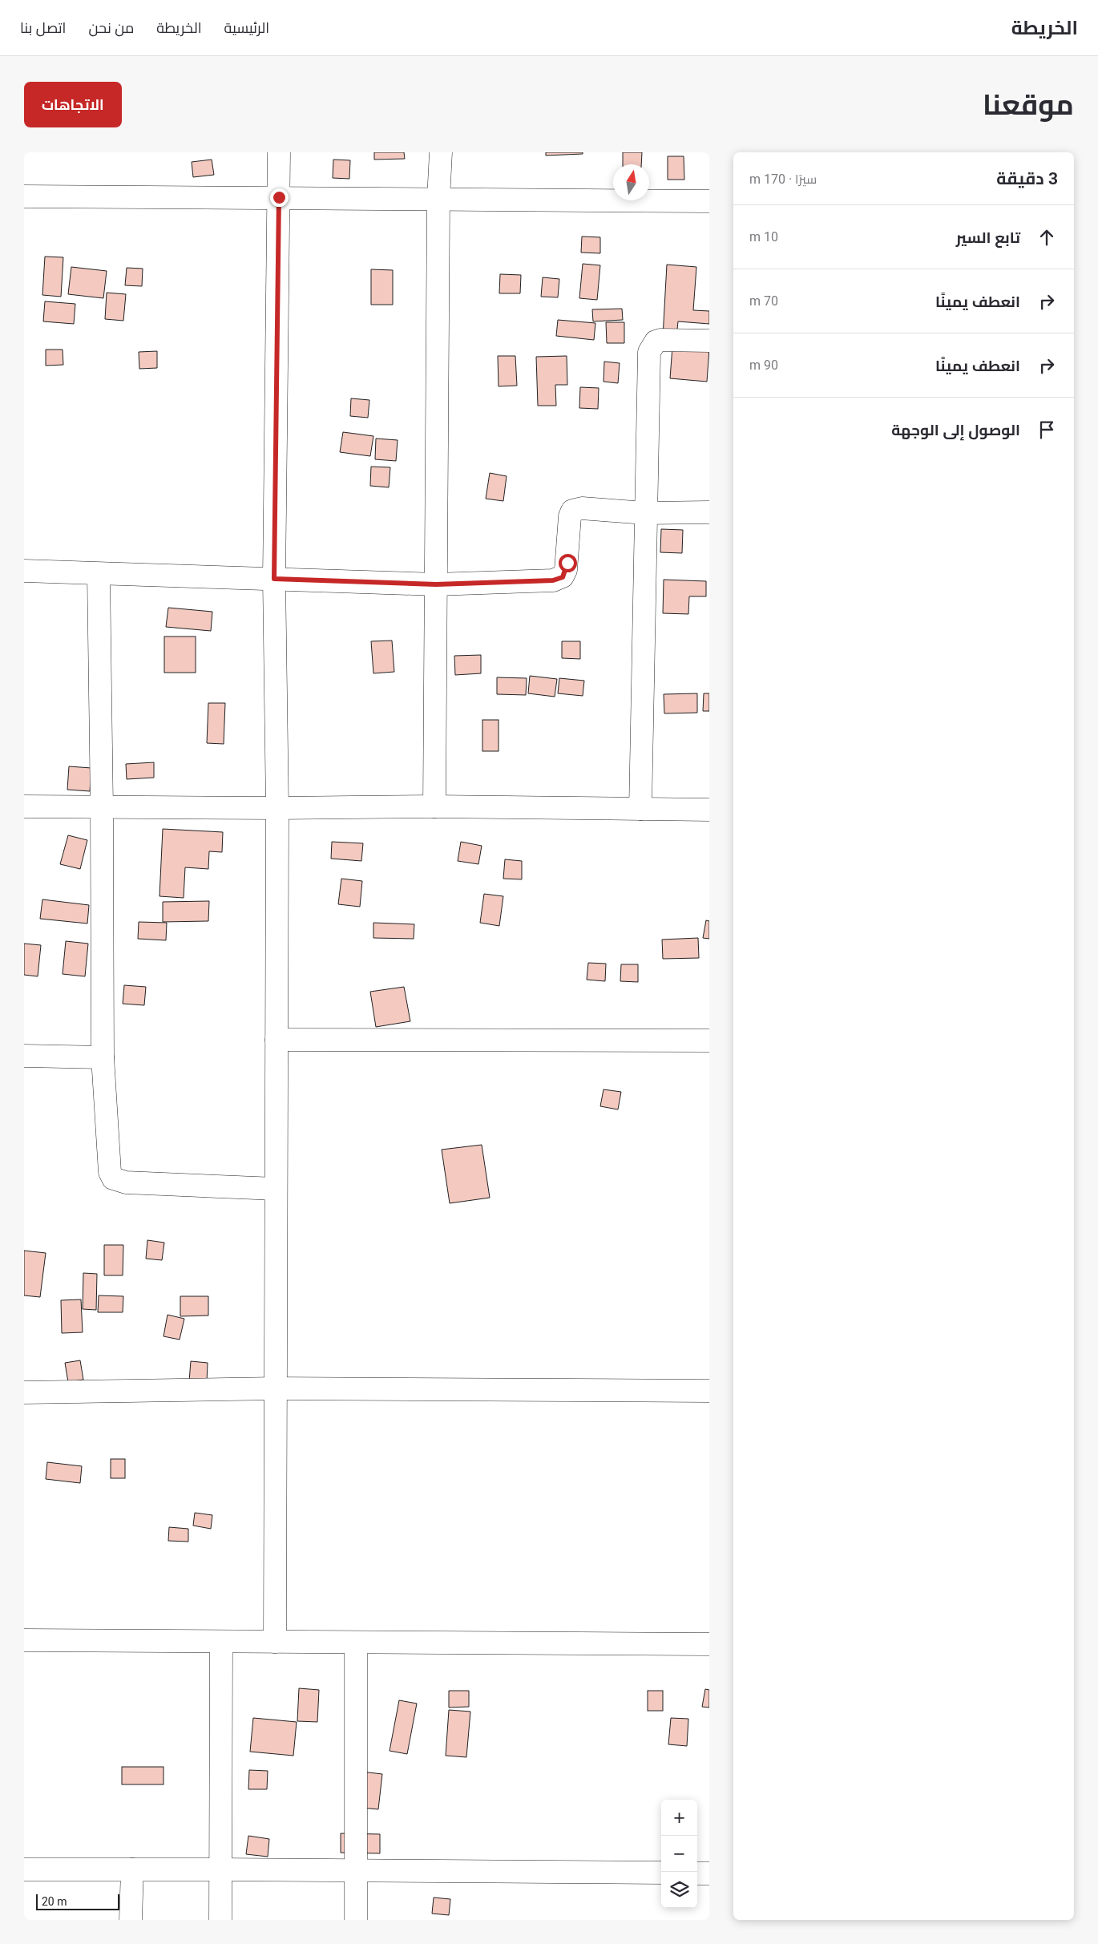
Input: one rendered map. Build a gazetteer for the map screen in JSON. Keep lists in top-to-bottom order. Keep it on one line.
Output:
{"scale_bar":"20 m","north":"top","page":{"header":"الخريطة","nav":["الرئيسية","الخريطة","من نحن","اتصل بنا"],"title":"موقعنا","buttons":"الاتجاهات","heading":["3 دقيقة","سيرًا · 170 m"],"list":[["تابع السير","10 m"],["انعطف يمينًا","70 m"],["انعطف يمينًا","90 m"],"الوصول إلى الوجهة"],"map_buttons":["+","−"],"scale":"20 m"}}
